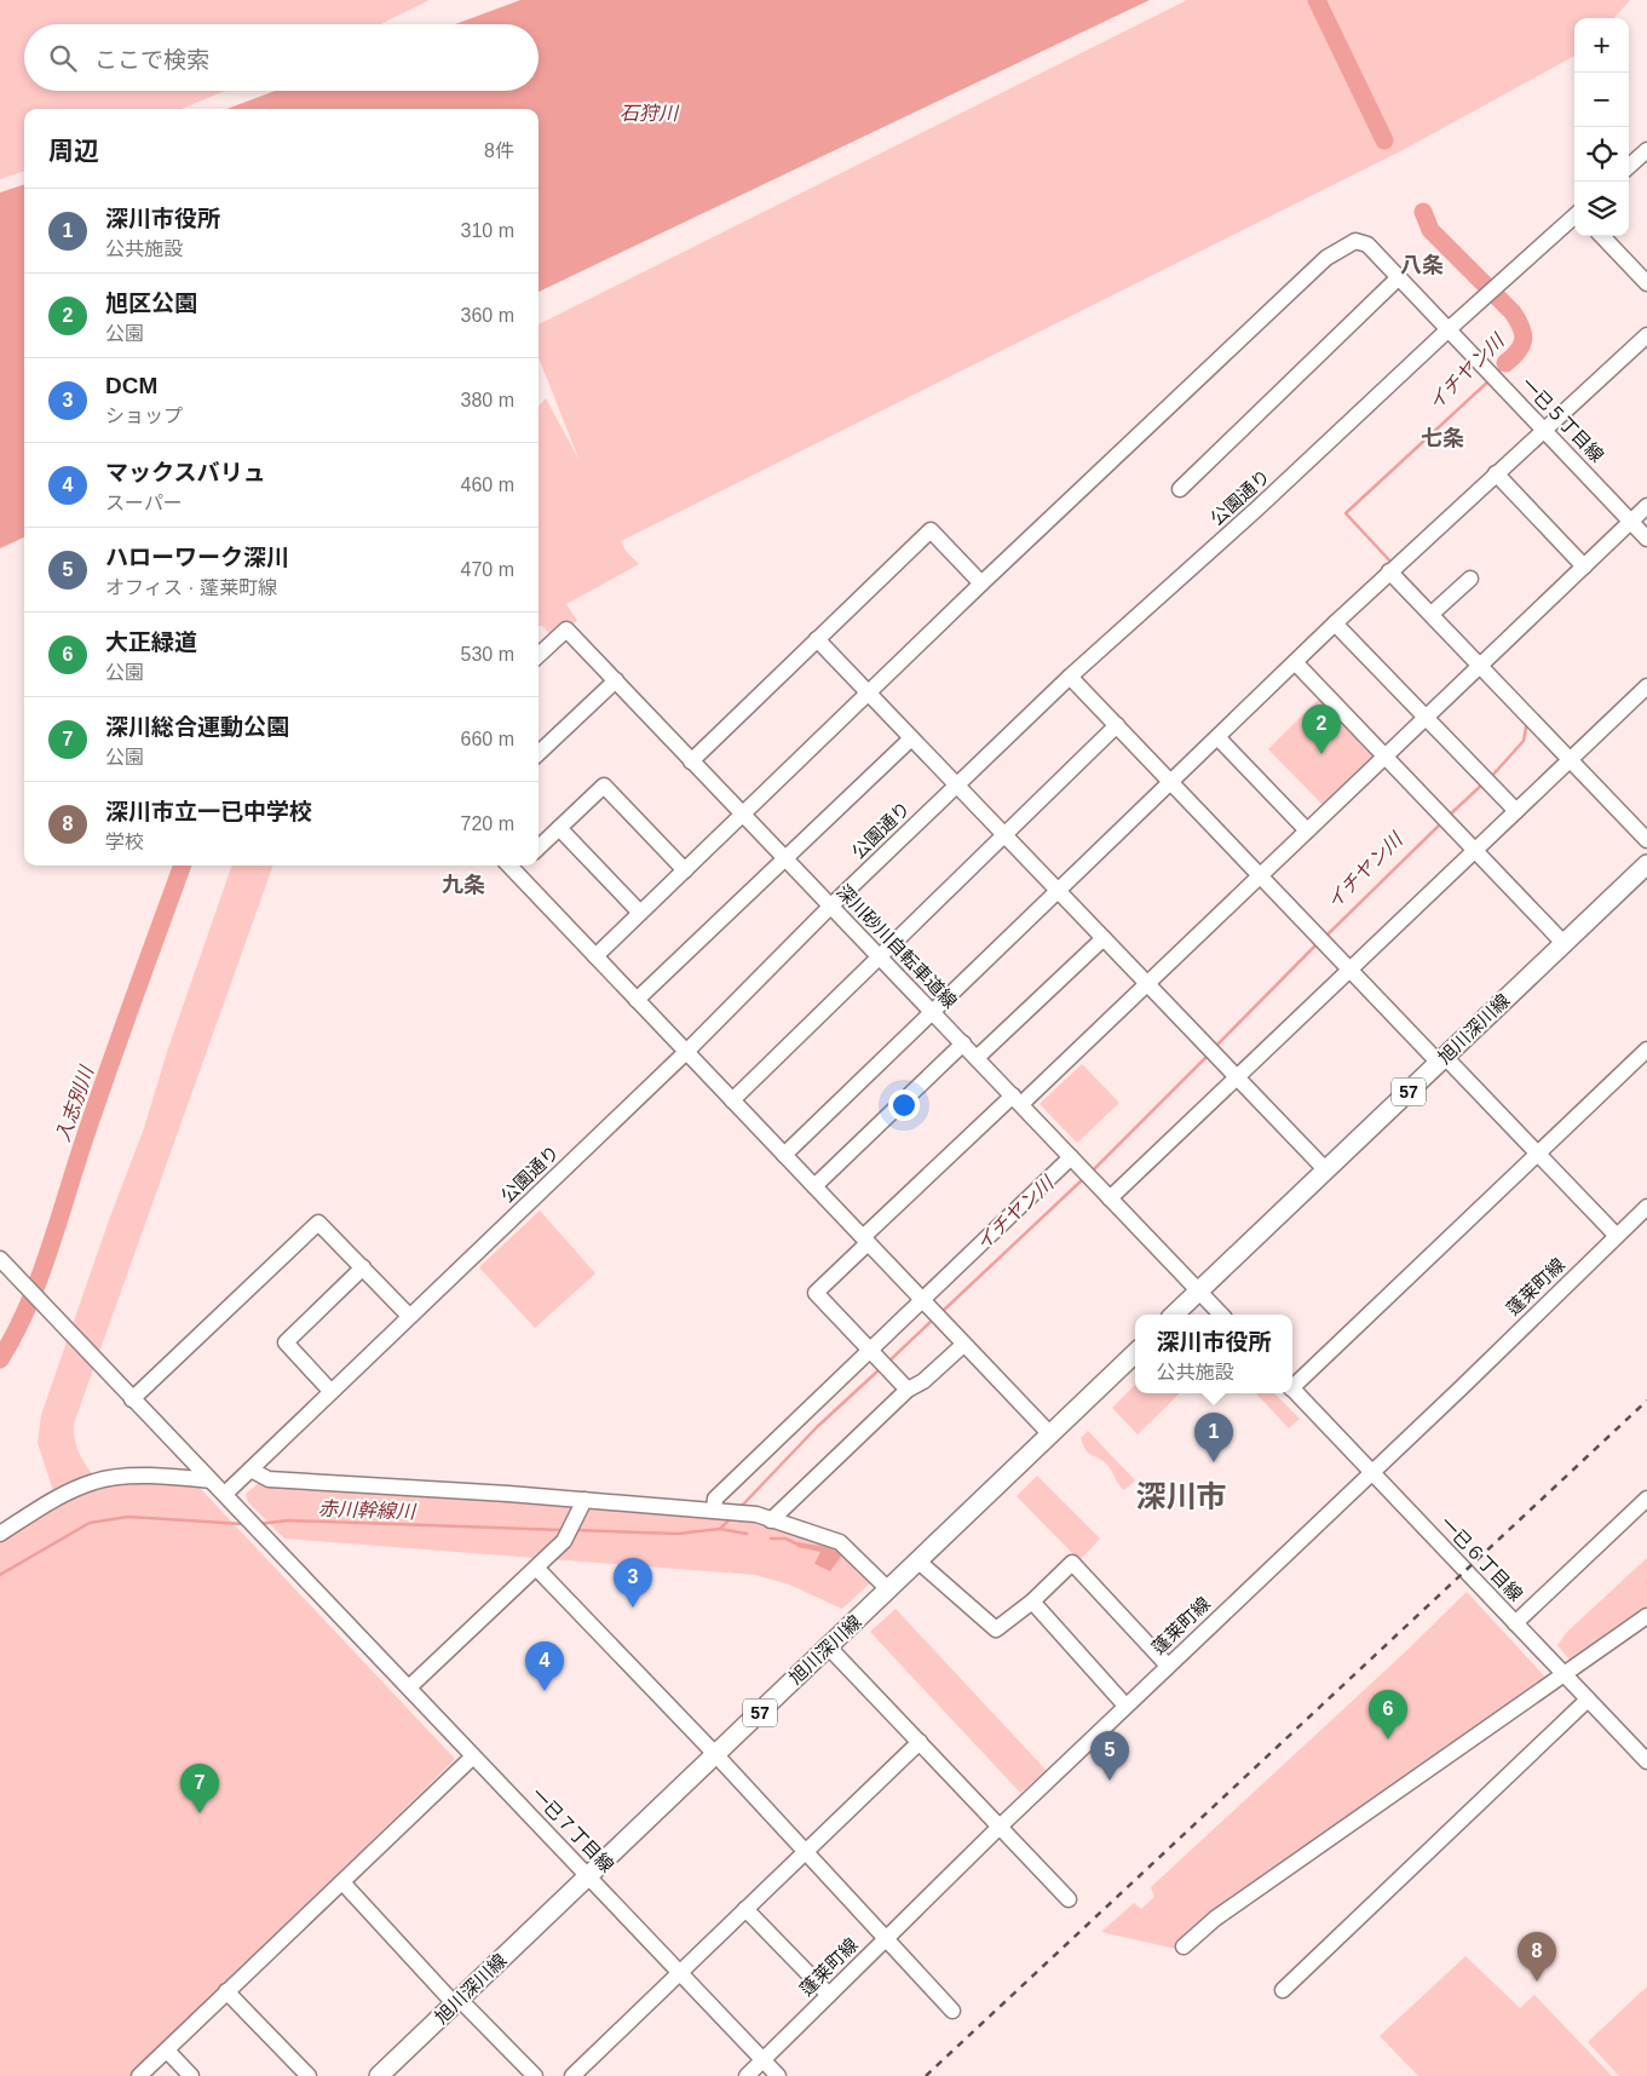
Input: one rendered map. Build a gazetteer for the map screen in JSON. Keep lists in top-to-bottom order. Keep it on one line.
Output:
{"streets":{"main road":["旭川深川線","57"],"street":["一已５丁目線","公園通り","深川砂川自転車道線","蓬莱町線","一已６丁目線","一已７丁目線"]},"crossings":[["一已５丁目線","公園通り"],["一已５丁目線","深川砂川自転車道線"],["公園通り","深川砂川自転車道線"],["公園通り","一已７丁目線"],["深川砂川自転車道線","旭川深川線"],["旭川深川線","一已７丁目線"],["蓬莱町線","一已６丁目線"],["蓬莱町線","一已７丁目線"]],"districts":["八条","七条","九条","深川市"],"water":["石狩川","イチヤン川","入志別川","赤川幹線川"],"page":{"map_buttons":["+","−"],"search":"ここで検索","heading":["周辺","8件"],"list":[{"mark":"1","name":"深川市役所","note":"公共施設","value":"310 m"},{"mark":"2","name":"旭区公園","note":"公園","value":"360 m"},{"mark":"3","name":"DCM","note":"ショップ","value":"380 m"},{"mark":"4","name":"マックスバリュ","note":"スーパー","value":"460 m"},{"mark":"5","name":"ハローワーク深川","note":"オフィス · 蓬莱町線","value":"470 m"},{"mark":"6","name":"大正緑道","note":"公園","value":"530 m"},{"mark":"7","name":"深川総合運動公園","note":"公園","value":"660 m"},{"mark":"8","name":"深川市立一已中学校","note":"学校","value":"720 m"}],"pins":["2","1","3","4","6","5","7","8"],"popup":["深川市役所","公共施設"]}}
